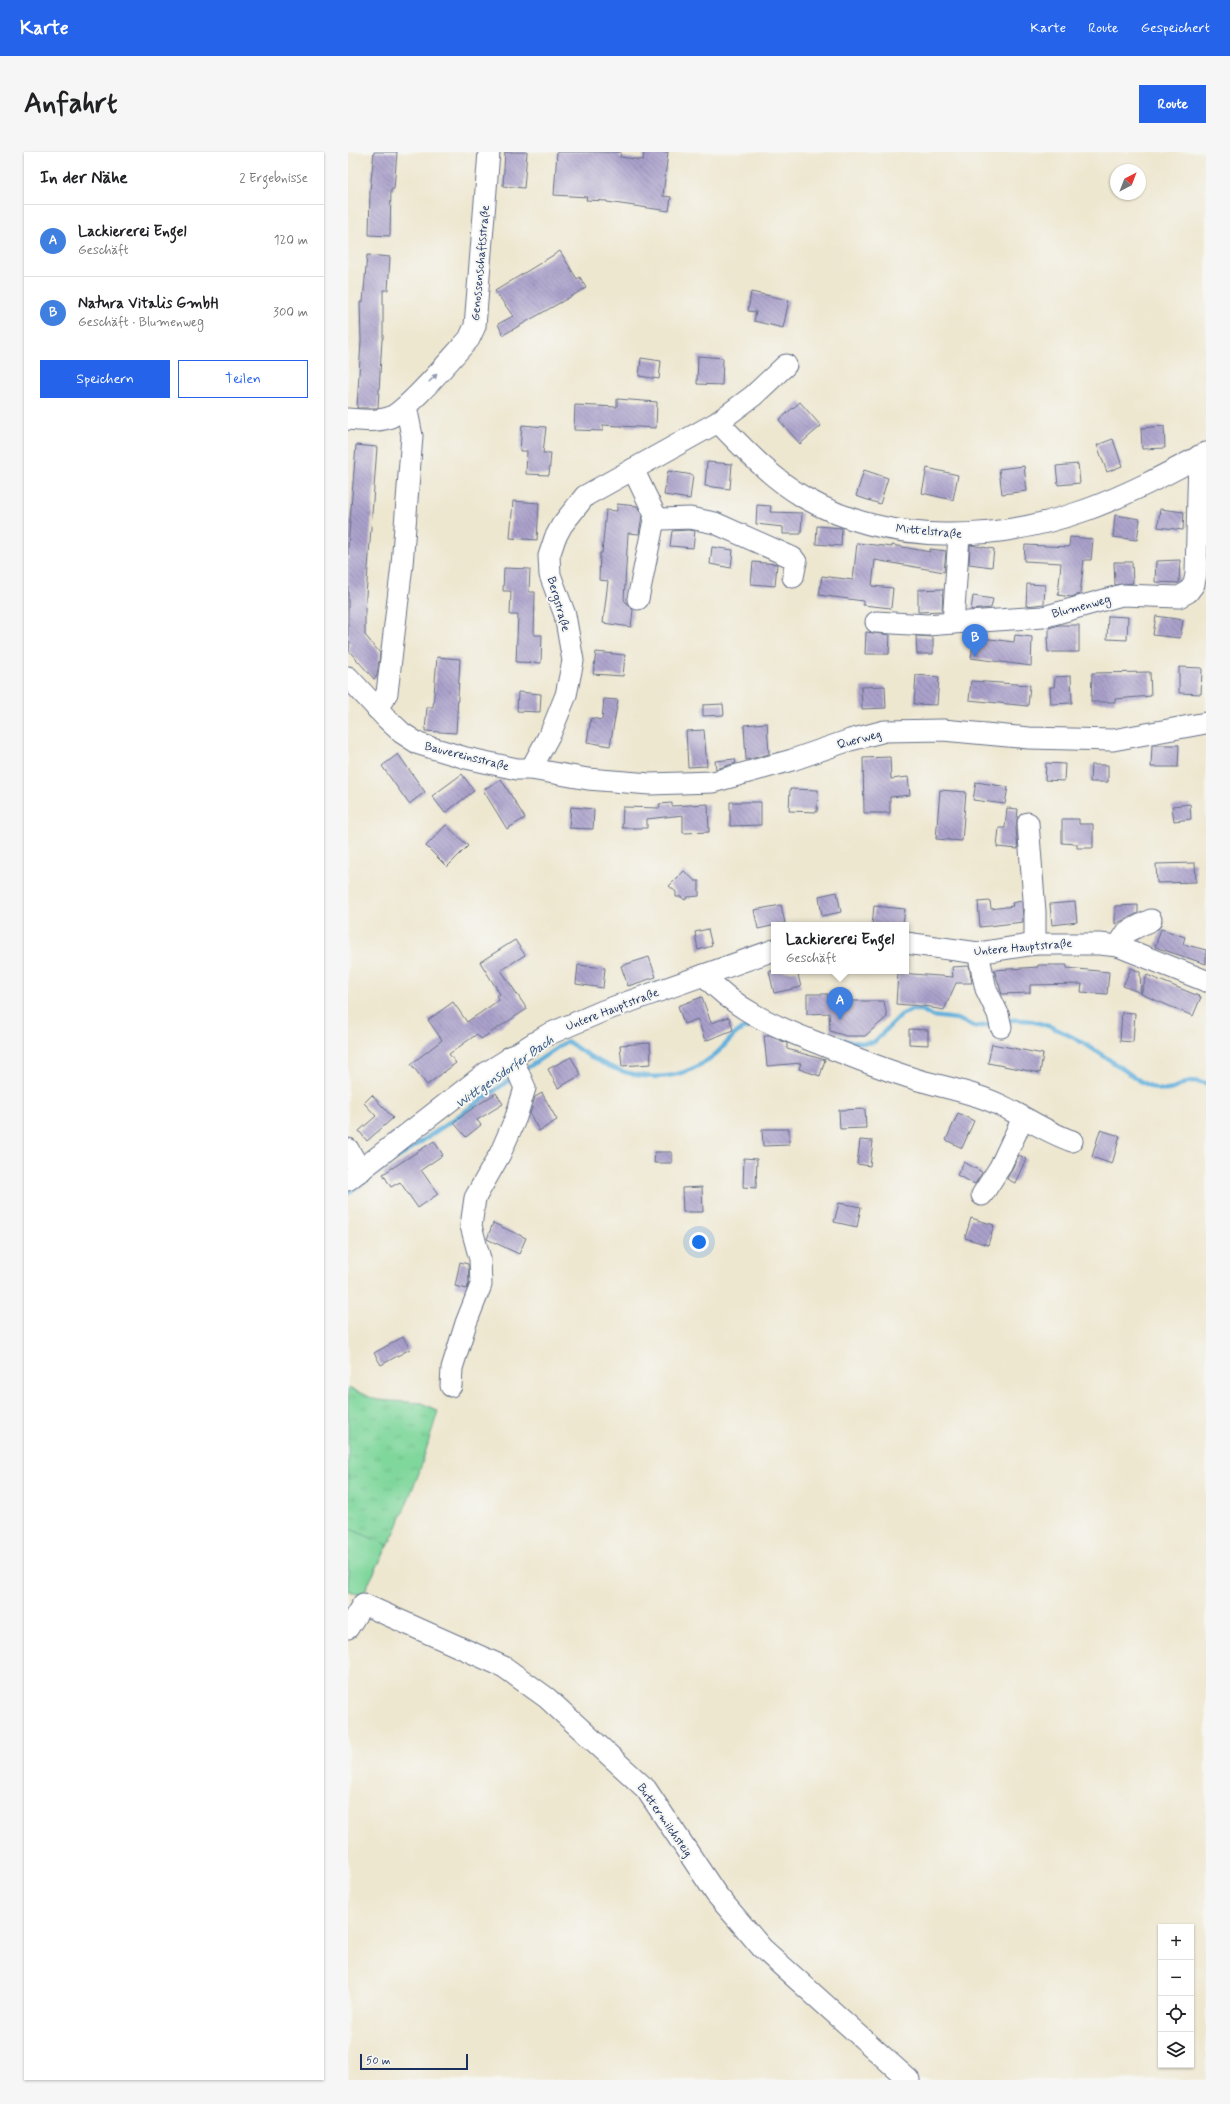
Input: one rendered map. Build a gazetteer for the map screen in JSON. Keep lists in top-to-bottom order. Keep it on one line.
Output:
{"streets":{"street":["Genossenschaftsstraße","Mittelstraße","Bergstraße","Blumenweg","Querweg","Bauvereinsstraße","Untere Hauptstraße","Buttermilchsteig"]},"crossings":[["Mittelstraße","Bergstraße"],["Mittelstraße","Blumenweg"],["Bergstraße","Querweg"],["Bergstraße","Bauvereinsstraße"],["Querweg","Bauvereinsstraße"]],"one_way":["Genossenschaftsstraße"],"water":["Wittgensdorfer Bach"],"scale_bar":"50 m","north":"top right","page":{"header":"Karte","nav":["Karte","Route","Gespeichert"],"buttons":["Route",["Speichern","Teilen"]],"title":"Anfahrt","heading":["In der Nähe","2 Ergebnisse"],"list":[{"mark":"A","name":"Lackiererei Engel","note":"Geschäft","value":"120 m"},{"mark":"B","name":"Natura Vitalis GmbH","note":"Geschäft · Blumenweg","value":"300 m"}],"pins":["B","A"],"popup":["Lackiererei Engel","Geschäft"],"map_buttons":["+","−"],"scale":"50 m"}}
